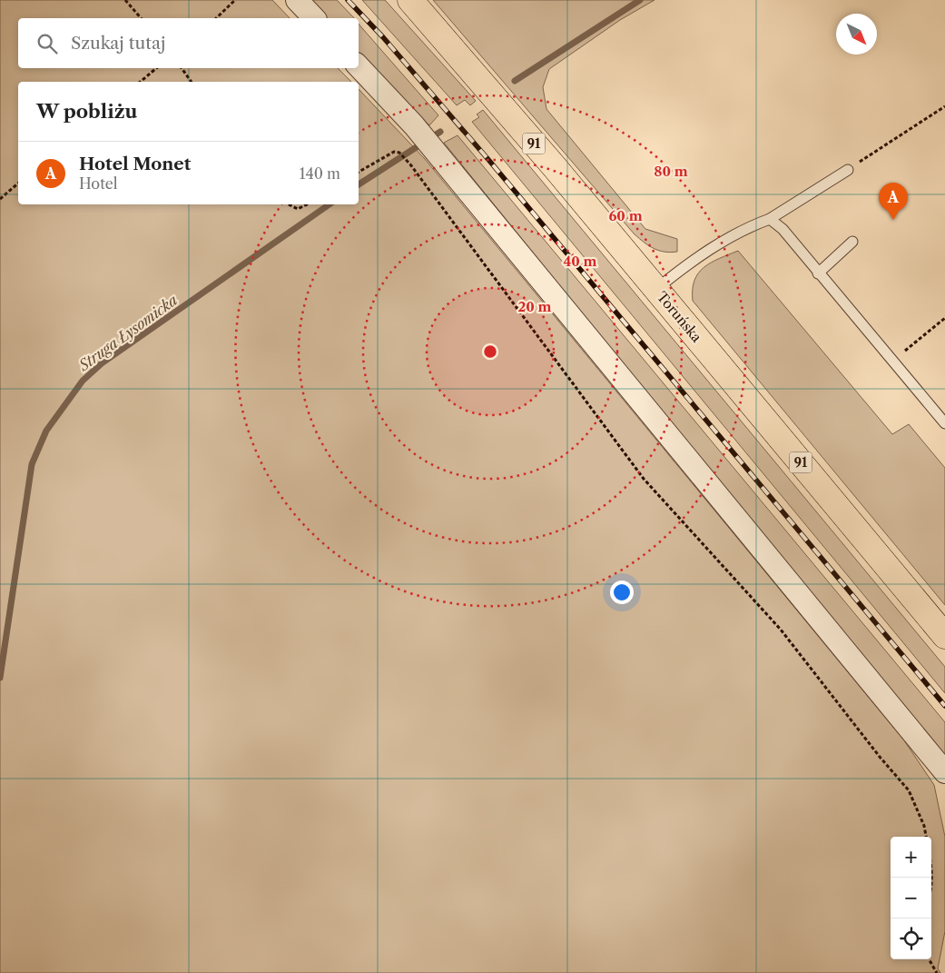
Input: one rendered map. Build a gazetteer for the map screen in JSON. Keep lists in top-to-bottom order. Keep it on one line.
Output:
{"streets":{"main road":["91","Toruńska"]},"water":["Struga Łysomicka"],"north":"bottom right","page":{"search":"Szukaj tutaj","heading":"W pobliżu","list":[{"mark":"A","name":"Hotel Monet","note":"Hotel","value":"140 m"}],"pins":"A","map_buttons":["+","−"]},"rings":["80 m","60 m","40 m","20 m"]}
